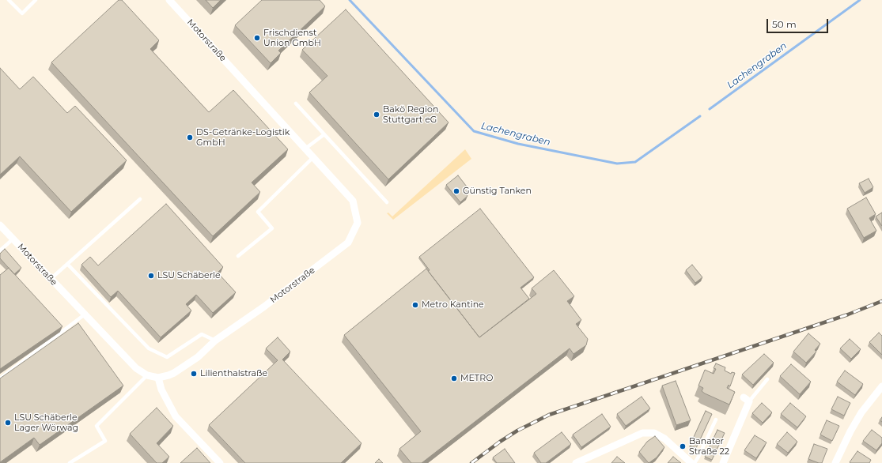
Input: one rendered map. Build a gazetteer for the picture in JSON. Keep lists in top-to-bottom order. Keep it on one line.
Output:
{"streets":{"street":["Motorstraße"]},"water":["Lachengraben"],"places":["Frischdienst Union GmbH","Bakö Region Stuttgart eG","DS-Getränke-Logistik GmbH","Günstig Tanken","LSU Schäberle","Metro Kantine","Lilienthalstraße","METRO","LSU Schäberle Lager Wörwag","Banater Straße 22"],"scale_bar":"50 m"}
